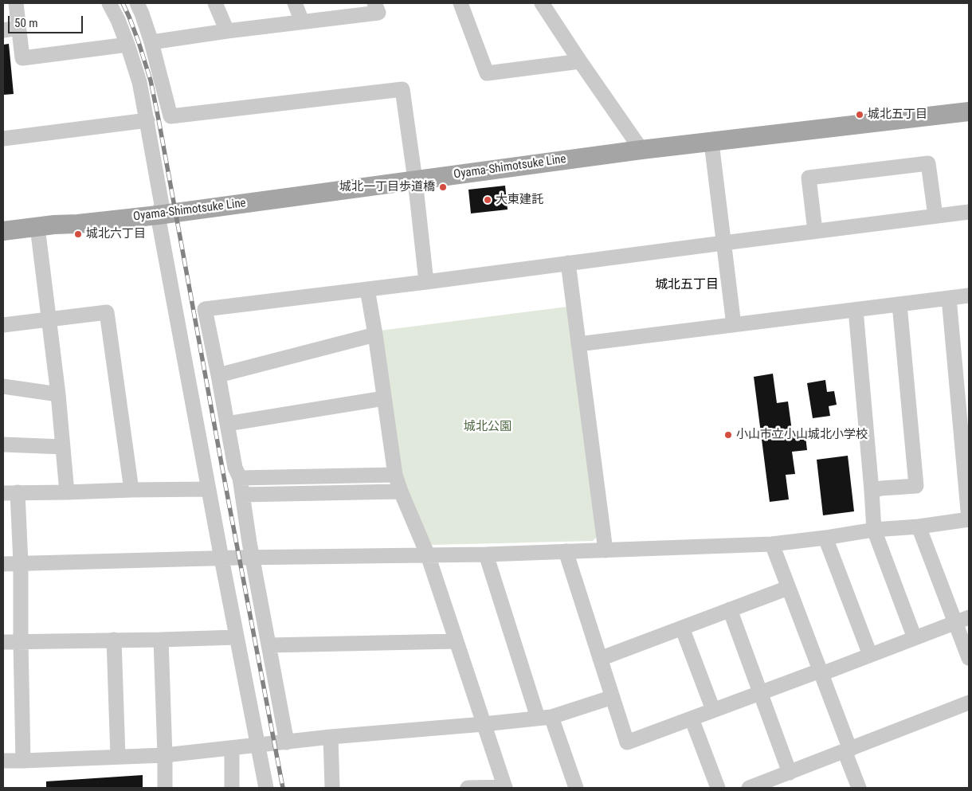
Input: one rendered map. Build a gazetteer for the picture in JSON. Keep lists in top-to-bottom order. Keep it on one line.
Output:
{"streets":{"main road":["Oyama-Shimotsuke Line"]},"districts":["城北五丁目"],"parks":["城北公園"],"places":["城北五丁目","城北一丁目歩道橋","大東建託","城北六丁目","小山市立小山城北小学校"],"scale_bar":"50 m"}
